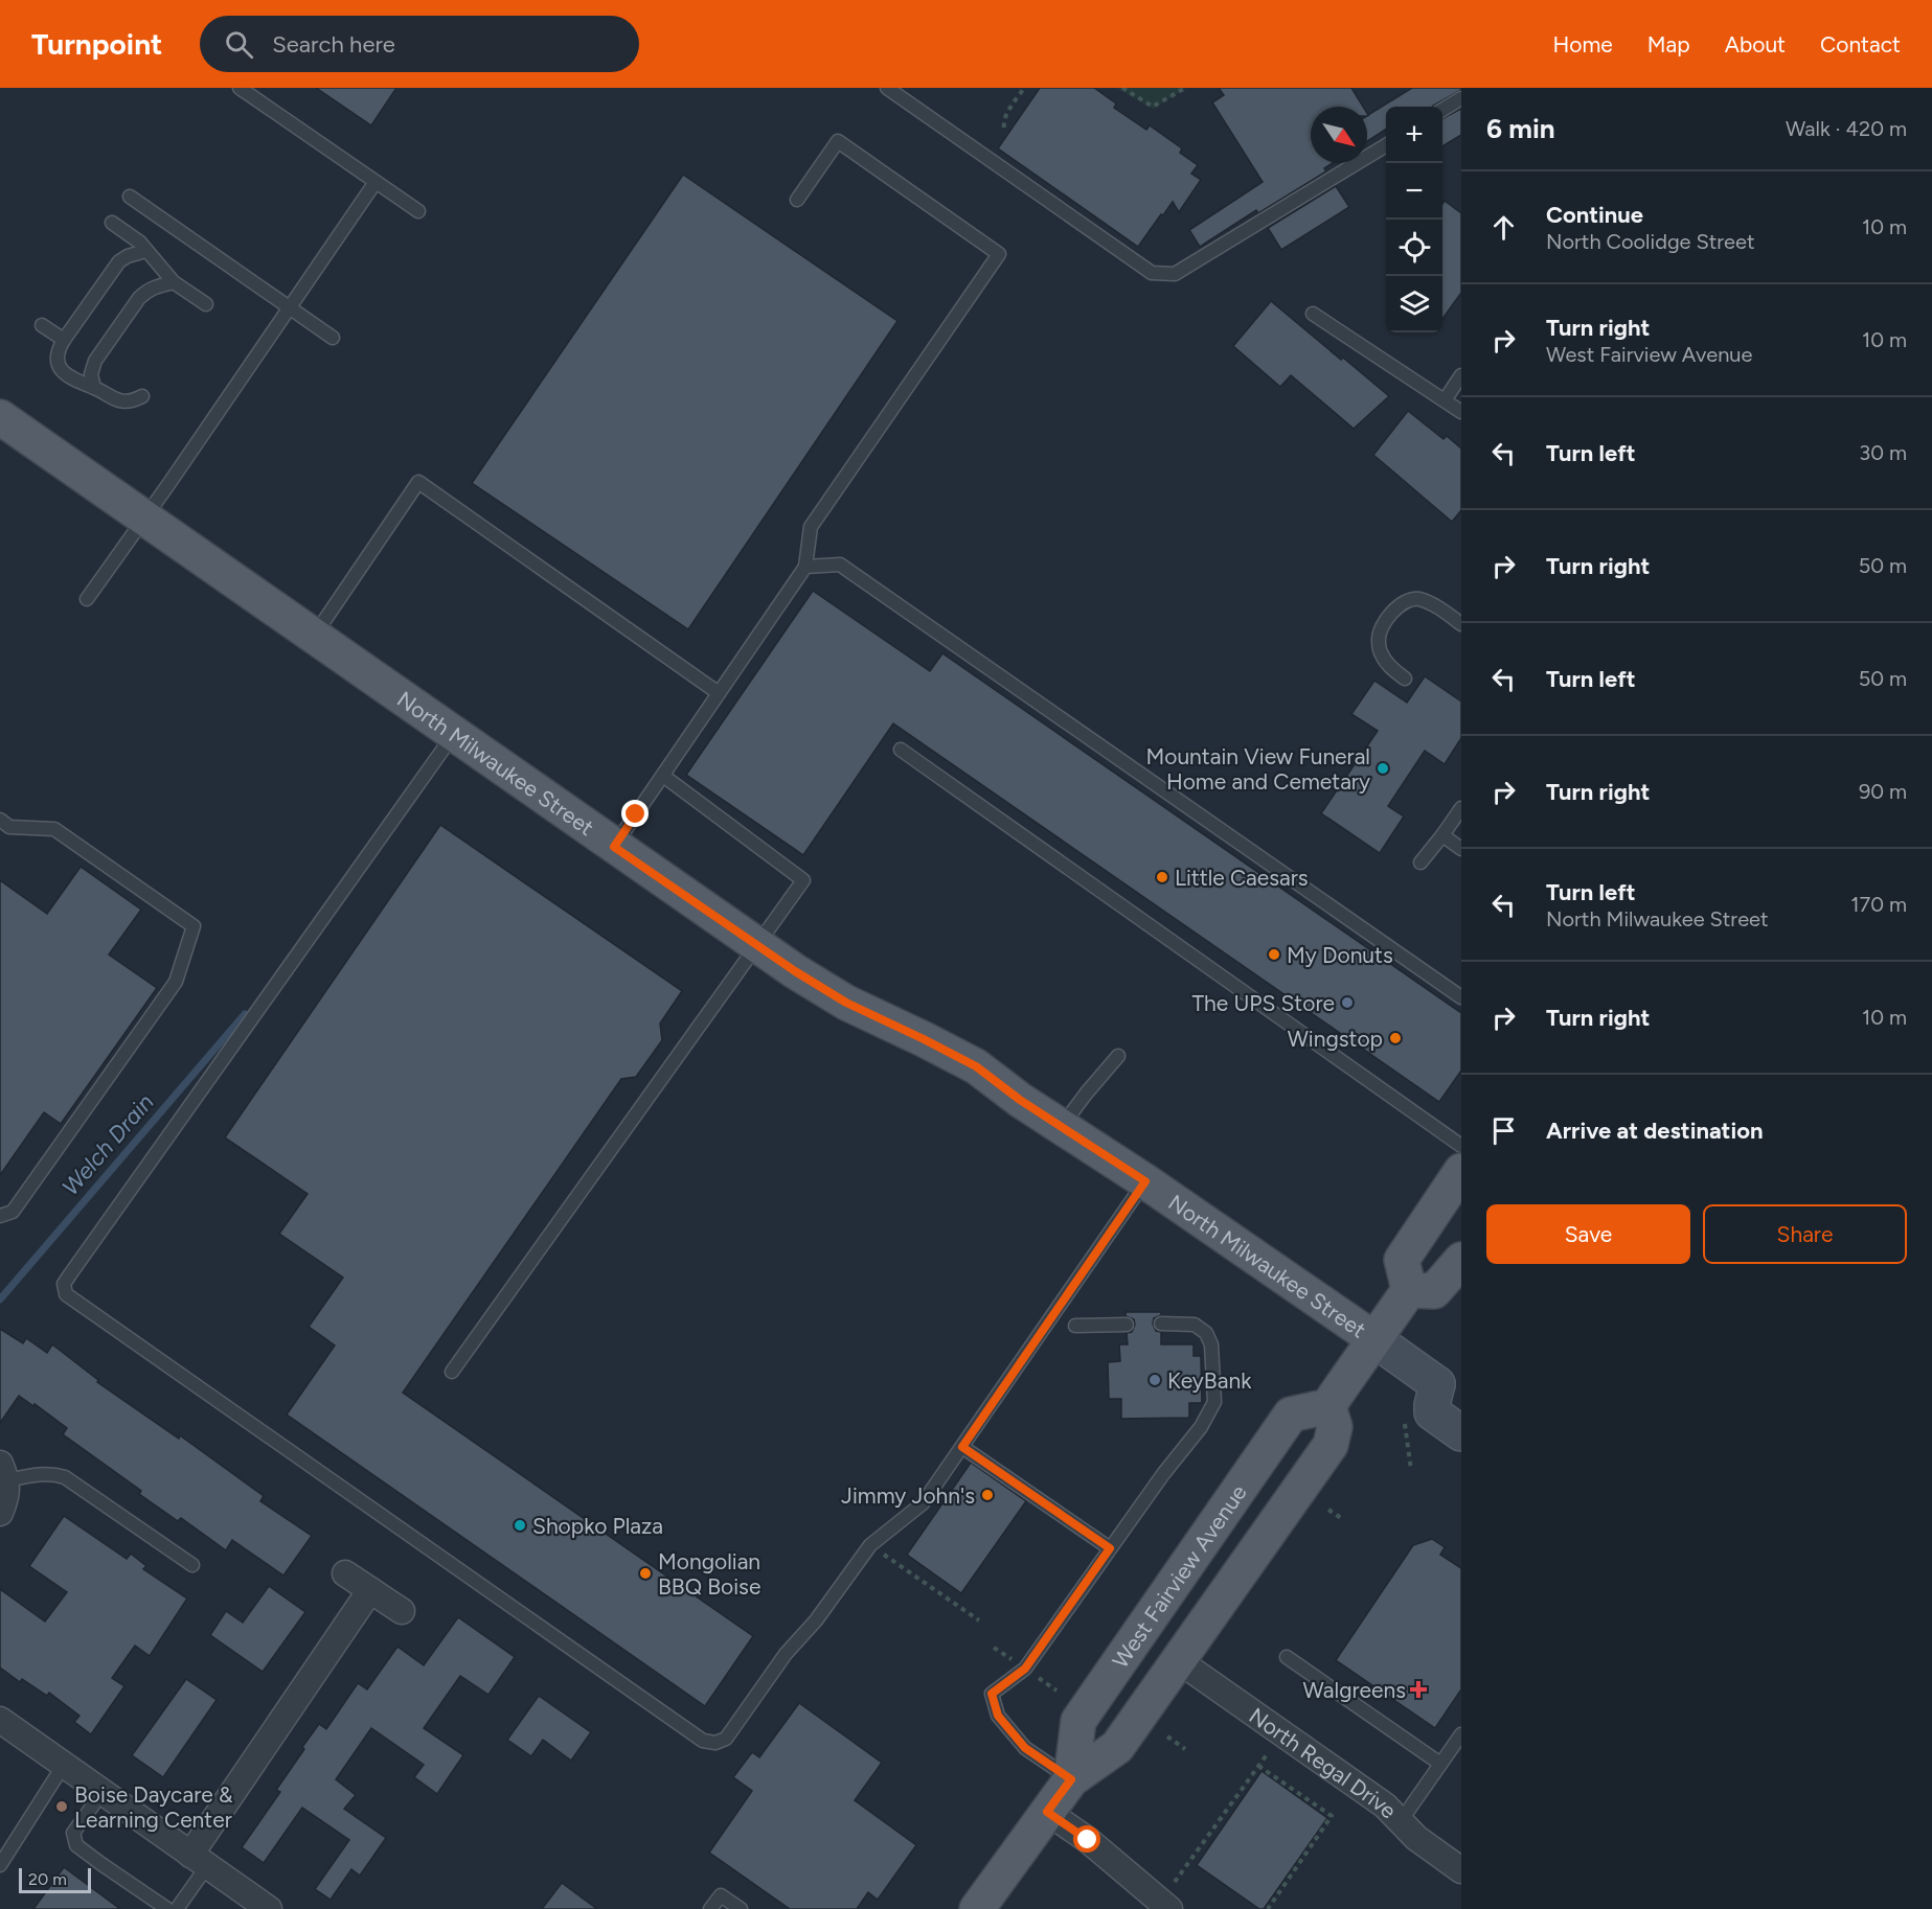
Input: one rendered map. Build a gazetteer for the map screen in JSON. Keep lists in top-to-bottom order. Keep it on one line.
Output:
{"streets":{"main road":["North Milwaukee Street","West Fairview Avenue"],"street":["North Regal Drive"]},"crossings":[["West Fairview Avenue","North Regal Drive"]],"water":["Welch Drain"],"places":{"other":["Mountain View Funeral Home and Cemetary","Little Caesars","My Donuts","The UPS Store","Wingstop","KeyBank","Jimmy John's","Shopko Plaza","Mongolian BBQ Boise","Boise Daycare & Learning Center"],"health":["Walgreens"]},"scale_bar":"20 m","north":"bottom right","page":{"header":"Turnpoint","search":"Search here","nav":["Home","Map","About","Contact"],"heading":["6 min","Walk · 420 m"],"map_buttons":["+","−"],"list":[["Continue","North Coolidge Street","10 m"],["Turn right","West Fairview Avenue","10 m"],["Turn left","30 m"],["Turn right","50 m"],["Turn left","50 m"],["Turn right","90 m"],["Turn left","North Milwaukee Street","170 m"],["Turn right","10 m"],"Arrive at destination"],"buttons":["Save","Share"],"scale":"20 m"}}
